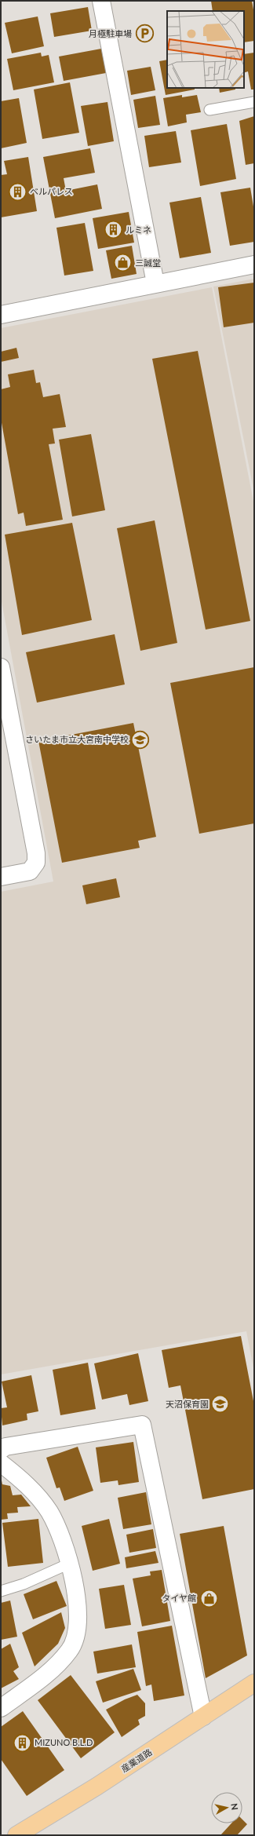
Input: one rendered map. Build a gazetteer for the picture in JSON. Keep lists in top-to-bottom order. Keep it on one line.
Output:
{"streets":{"main road":["産業道路"]},"places":{"parking":["月極駐車場"],"building":["ベルパレス","ルミネ","MIZUNO B.L.D"],"shop":["三誠堂","タイヤ館"],"school or university":["さいたま市立大宮南中学校","天沼保育園"]},"north":"right"}
